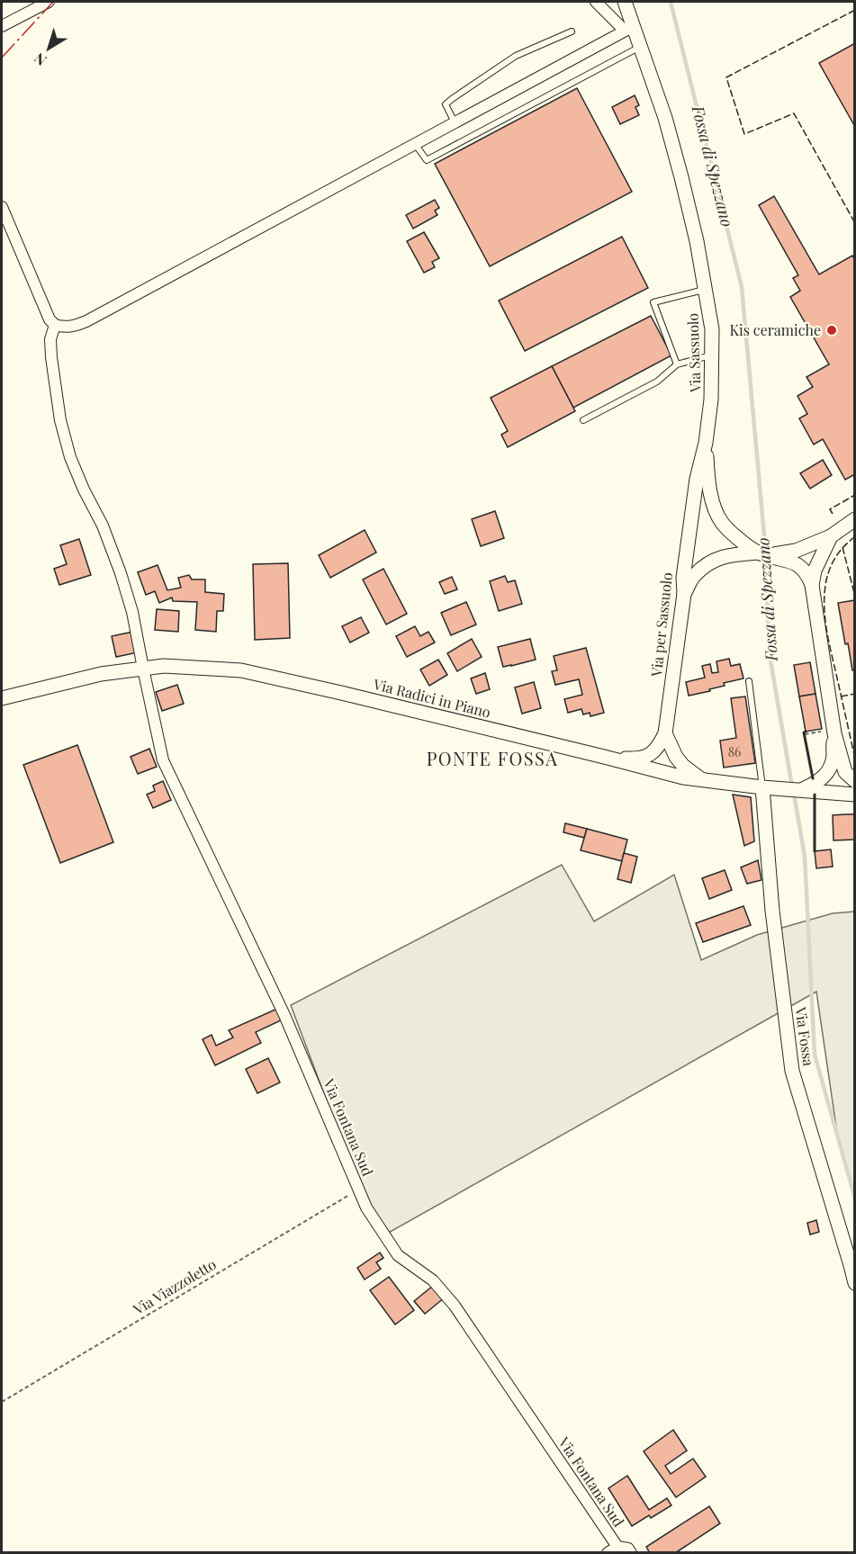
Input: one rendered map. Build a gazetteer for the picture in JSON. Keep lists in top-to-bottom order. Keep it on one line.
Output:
{"streets":{"street":["Via Sassuolo","Via per Sassuolo","Via Radici in Piano","Via Fossa","Via Fontana Sud"],"path":["Via Viazzoletto"]},"crossings":[["Via Sassuolo","Via per Sassuolo"],["Via Radici in Piano","Via Fossa"],["Via Radici in Piano","Via Fontana Sud"],["Via Fontana Sud","Via Viazzoletto"]],"districts":["PONTE FOSSA"],"water":["Fossa di Spezzano"],"places":["Kis ceramiche"],"house_numbers":["86"],"north":"bottom left"}
